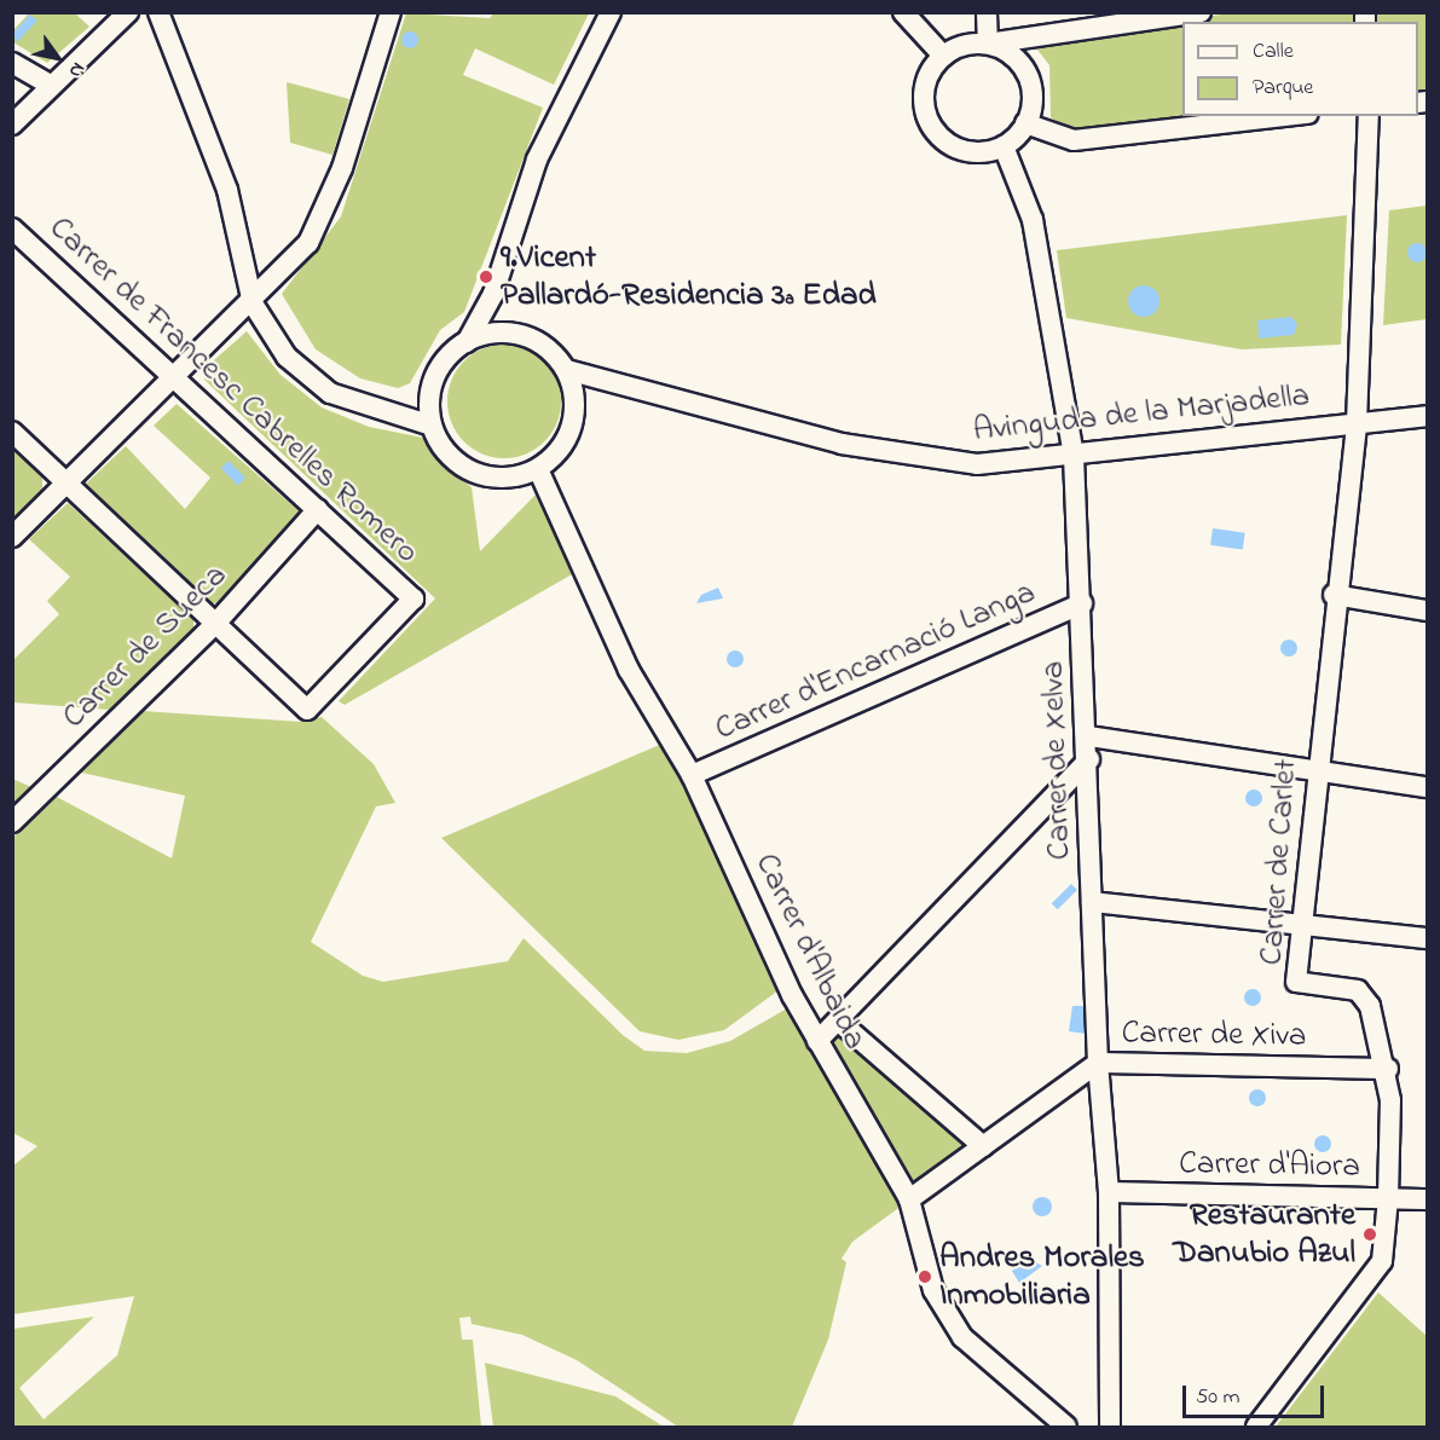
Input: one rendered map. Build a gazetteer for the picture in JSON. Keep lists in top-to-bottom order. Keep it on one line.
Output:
{"streets":{"street":["Carrer de Francesc Cabrelles Romero","Avinguda de la Marjadella","Carrer de Sueca","Carrer d'Encarnació Langa","Carrer de Xelva","Carrer de Carlet","Carrer d'Albaida","Carrer de Xiva","Carrer d'Aiora"]},"crossings":[["Carrer de Francesc Cabrelles Romero","Carrer de Sueca"],["Avinguda de la Marjadella","Carrer de Xelva"],["Avinguda de la Marjadella","Carrer de Carlet"],["Avinguda de la Marjadella","Carrer d'Albaida"],["Carrer d'Encarnació Langa","Carrer de Xelva"],["Carrer d'Encarnació Langa","Carrer d'Albaida"],["Carrer de Xelva","Carrer de Xiva"],["Carrer de Xelva","Carrer d'Aiora"],["Carrer de Carlet","Carrer de Xiva"],["Carrer de Carlet","Carrer d'Aiora"],["Carrer d'Albaida","Carrer de Xiva"]],"places":["9.Vicent Pallardó-Residencia 3ª Edad","Restaurante Danubio Azul","Andres Morales Inmobiliaria"],"legend":["Calle","Parque"],"scale_bar":"50 m","north":"bottom right"}
